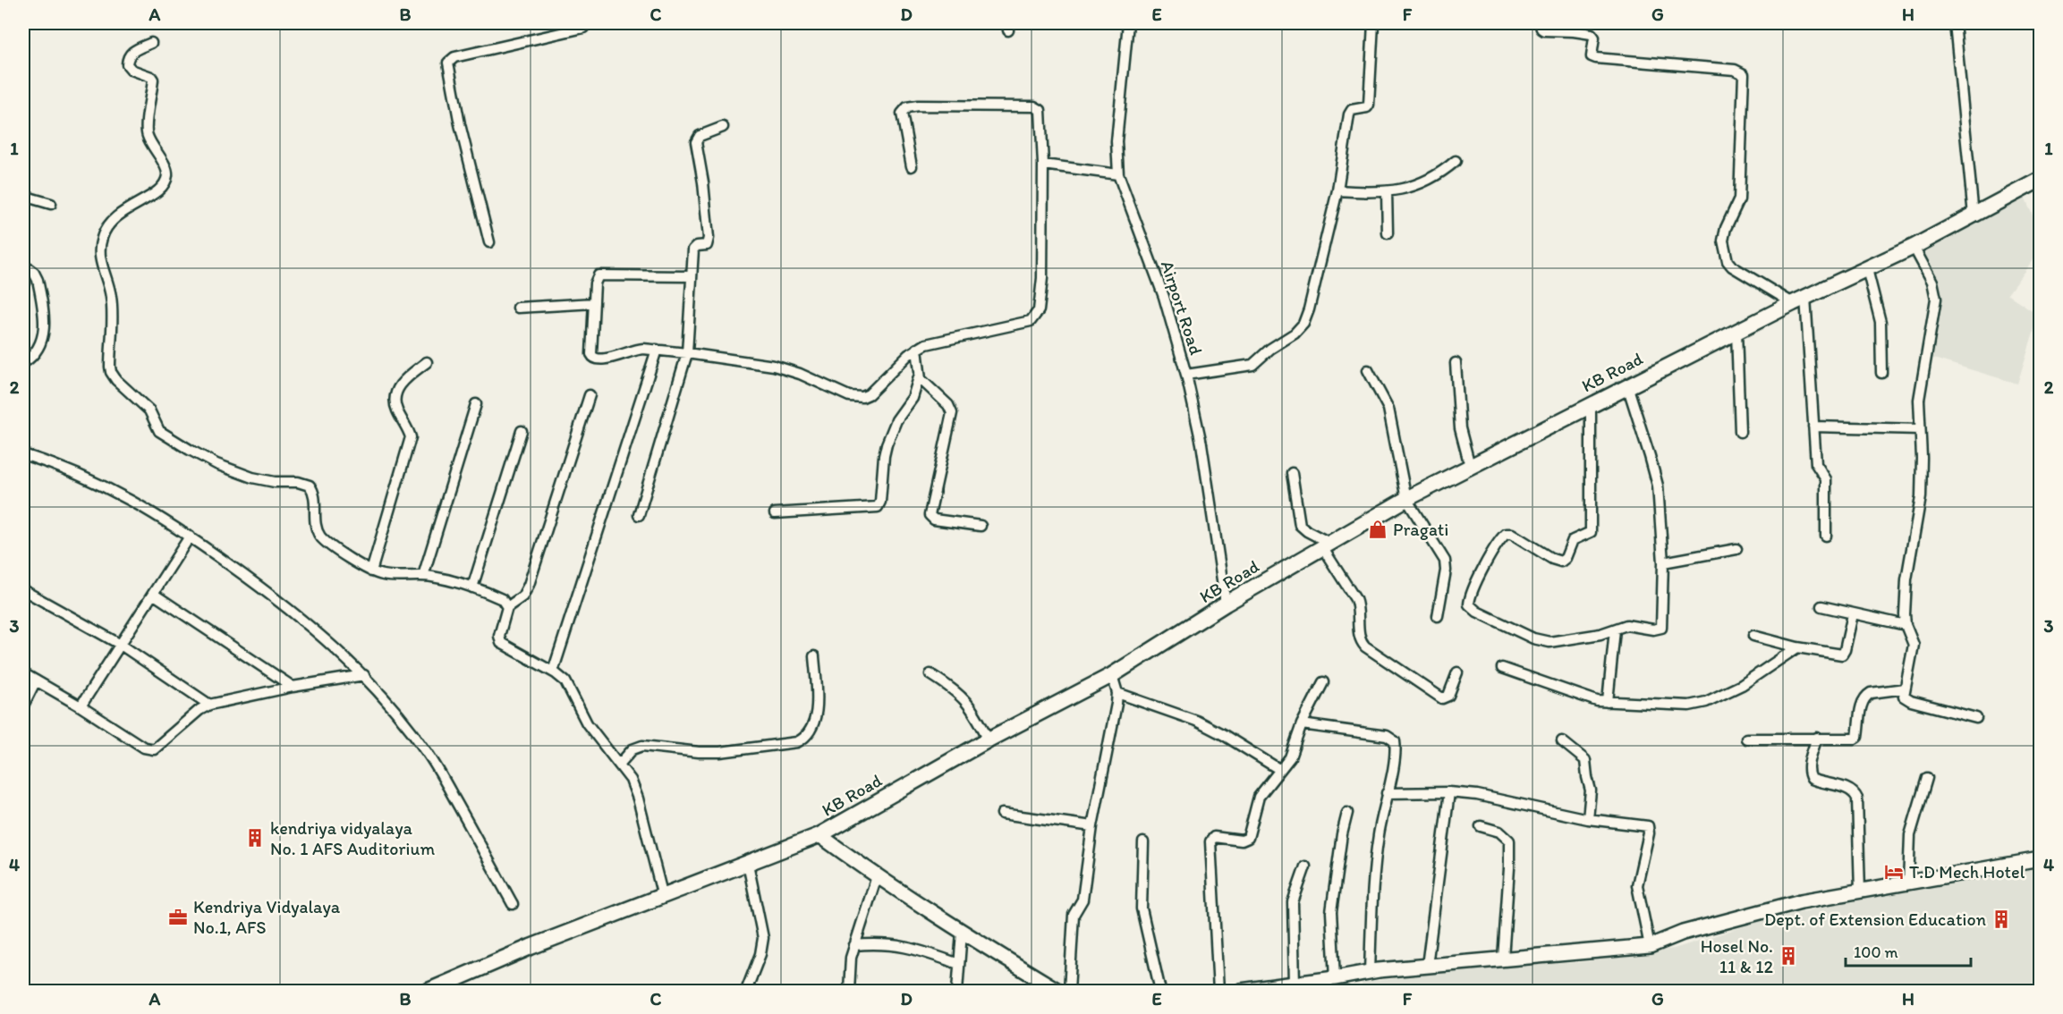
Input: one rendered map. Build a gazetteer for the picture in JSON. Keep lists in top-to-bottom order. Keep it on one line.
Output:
{"streets":{"main road":["KB Road"],"street":["Airport Road"]},"crossings":[["Airport Road","KB Road"]],"places":{"shop":["Pragati"],"building":["kendriya vidyalaya No. 1 AFS Auditorium","Dept. of Extension Education","Hosel No. 11 & 12"],"hotel":["T.D Mech Hotel"],"office":["Kendriya Vidyalaya No.1, AFS"]},"scale_bar":"100 m","grid":{"columns":["A","B","C","D","E","F","G","H"],"rows":["1","2","3","4"]}}
